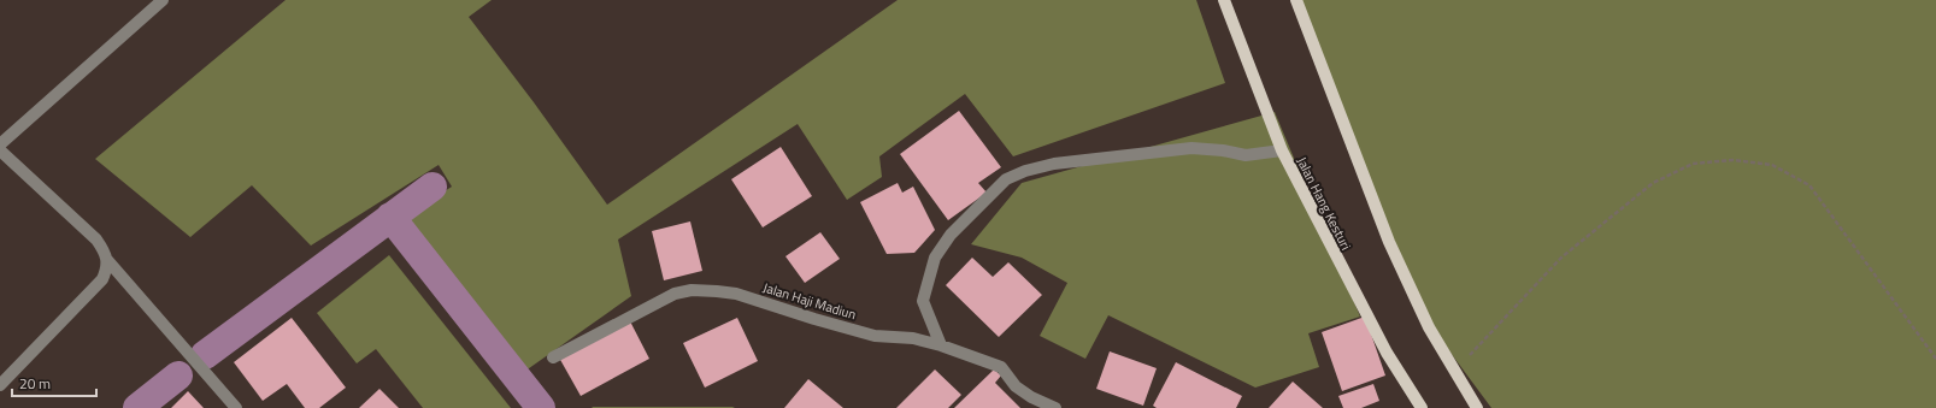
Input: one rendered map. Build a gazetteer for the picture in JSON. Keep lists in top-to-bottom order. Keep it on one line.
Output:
{"streets":{"main road":["Jalan Hang Kesturi"],"street":["Jalan Haji Madiun"]},"scale_bar":"20 m"}
